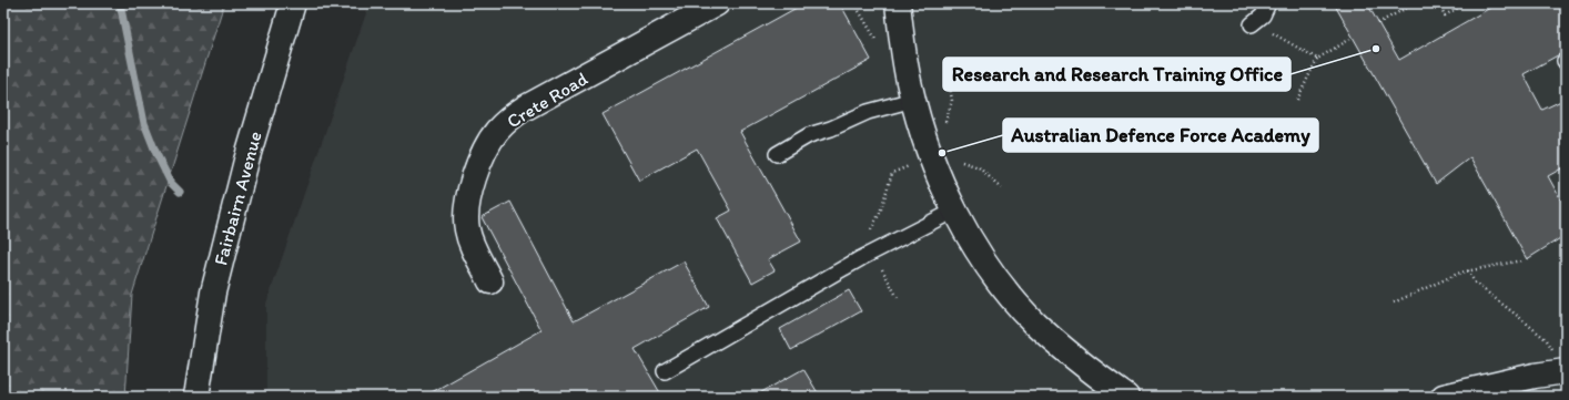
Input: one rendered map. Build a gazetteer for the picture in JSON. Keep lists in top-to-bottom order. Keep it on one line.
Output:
{"streets":{"street":["Crete Road","Fairbairn Avenue"]},"places":["Research and Research Training Office","Australian Defence Force Academy"]}
